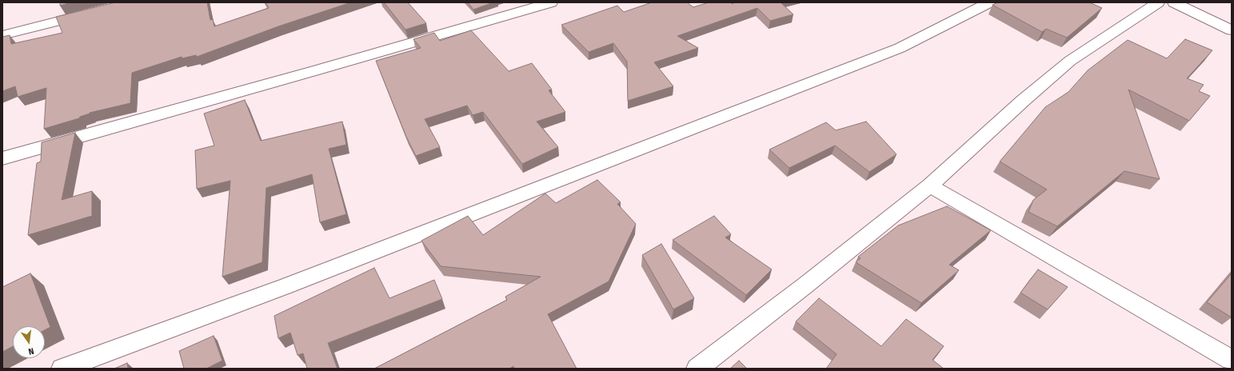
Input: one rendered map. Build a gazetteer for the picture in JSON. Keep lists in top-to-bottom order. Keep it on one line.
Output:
{"north":"bottom"}
